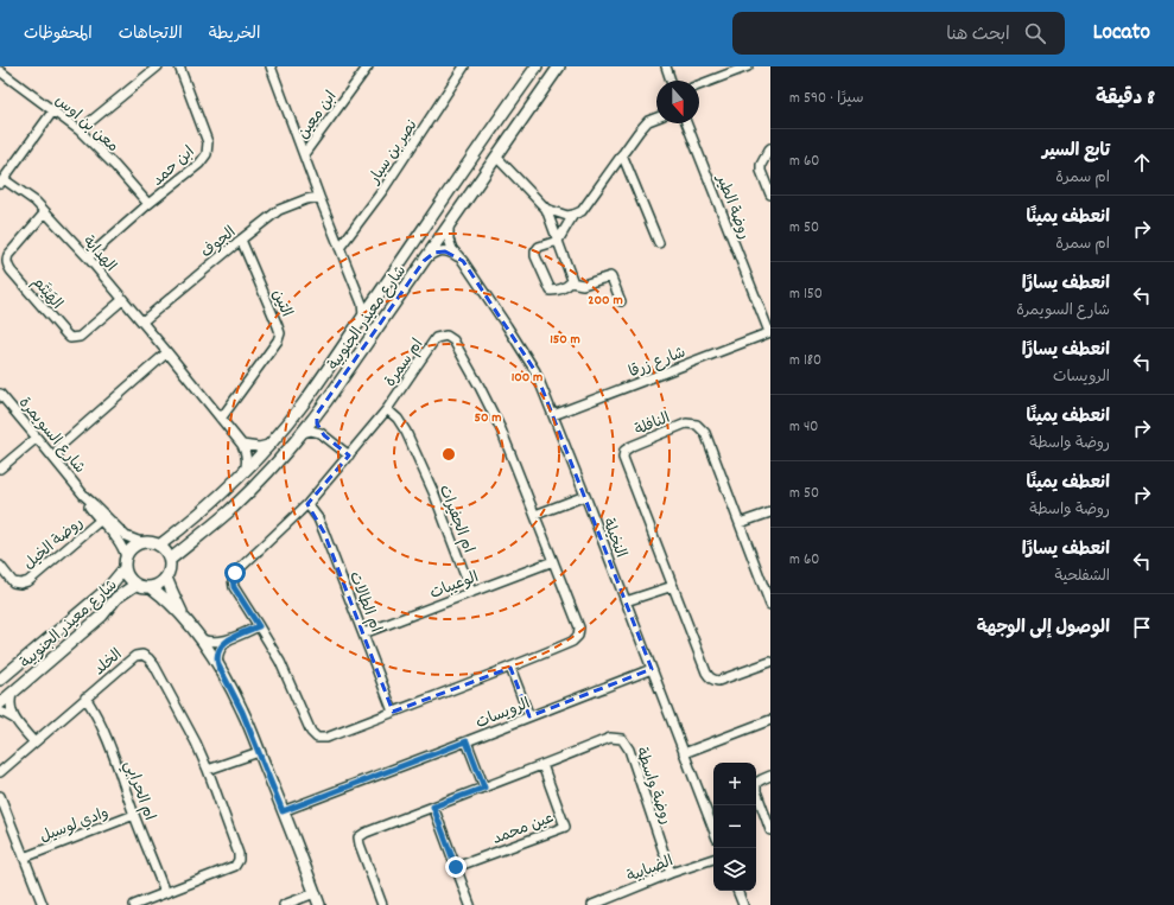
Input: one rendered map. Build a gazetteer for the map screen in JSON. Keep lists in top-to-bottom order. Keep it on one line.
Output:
{"streets":{"street":["ابن معين","معن بن اوس","نصر بن سيار","ابن حمد","روضة الطير","الجوف","الهداية","الهَيْثَم","التين","شارع معيذر الجنوبية","شارع زرقا","ام سمرة","النافلة","شارع السويمرة","ام الجفيرات","النخيلة","روضة الخيل","الوعيبات","ام الطالات","الخلد","الرويسات","روضة واسطة","ام الحرابي","وادي لوسيل","عين محمد","الضبابية"]},"crossings":[["معن بن اوس","ابن حمد"],["ابن حمد","الهداية"],["روضة الطير","شارع زرقا"],["الجوف","الهداية"],["الجوف","التين"],["الهداية","الهَيْثَم"],["الهداية","التين"],["شارع معيذر الجنوبية","شارع السويمرة"],["شارع معيذر الجنوبية","النخيلة"],["شارع زرقا","النخيلة"],["ام سمرة","ام الجفيرات"],["ام سمرة","الوعيبات"],["ام سمرة","ام الطالات"],["شارع السويمرة","روضة الخيل"],["ام الجفيرات","الوعيبات"],["النخيلة","الرويسات"],["الوعيبات","ام الطالات"],["الخلد","ام الحرابي"],["روضة واسطة","عين محمد"],["روضة واسطة","الضبابية"],["ام الحرابي","وادي لوسيل"]],"north":"bottom","page":{"header":"Locato","search":"ابحث هنا","nav":["الخريطة","الاتجاهات","المحفوظات"],"heading":["8 دقيقة","سيرًا · 590 m"],"list":[["تابع السير","ام سمرة","60 m"],["انعطف يمينًا","ام سمرة","50 m"],["انعطف يسارًا","شارع السويمرة","150 m"],["انعطف يسارًا","الرويسات","180 m"],["انعطف يمينًا","روضة واسطة","40 m"],["انعطف يمينًا","روضة واسطة","50 m"],["انعطف يسارًا","الشفلحية","60 m"],"الوصول إلى الوجهة"],"map_buttons":["+","−"]},"rings":["200 m","150 m","100 m","50 m"]}
